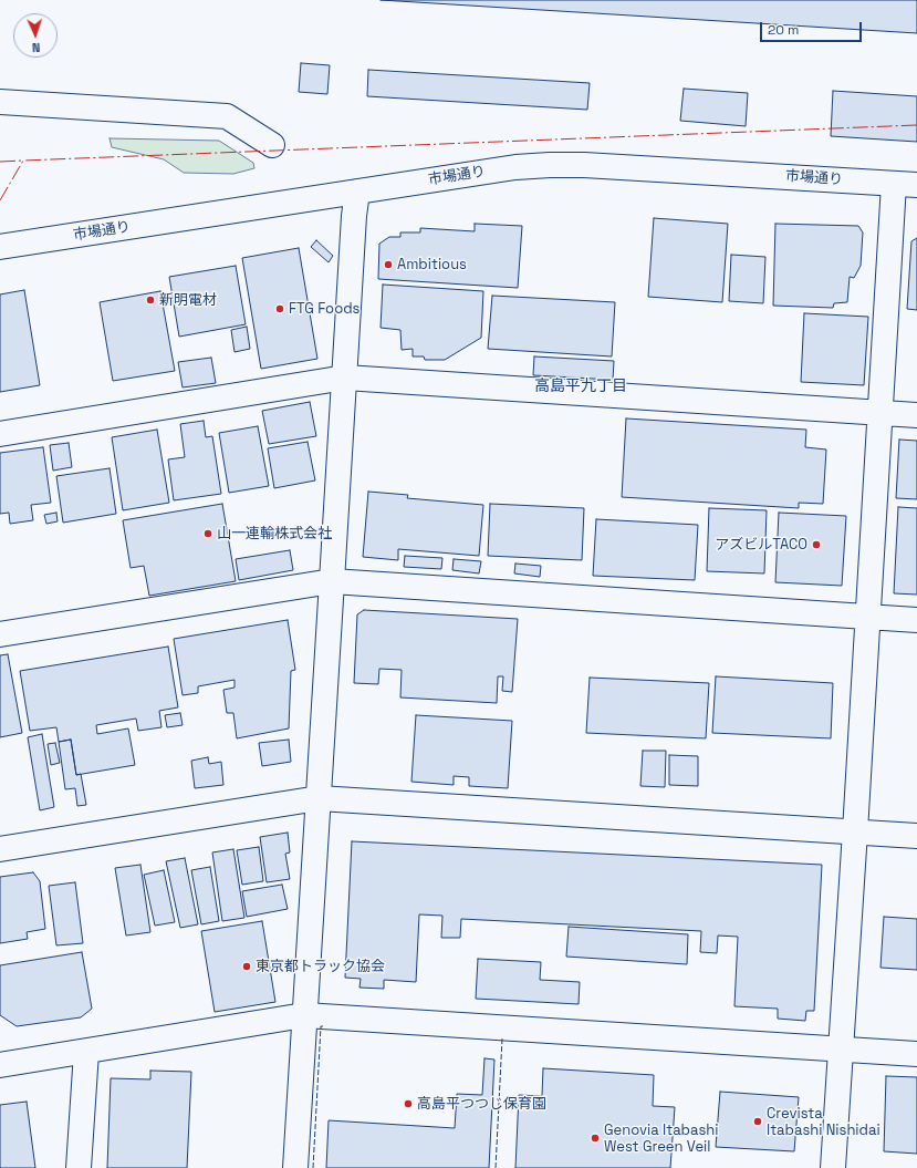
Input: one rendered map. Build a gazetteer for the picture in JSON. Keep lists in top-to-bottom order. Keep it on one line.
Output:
{"streets":{"street":["市場通り"]},"districts":["高島平九丁目"],"places":["Ambitious","新明電材","FTG Foods","山一連輸株式会社","アズビルTACO","東京都トラック協会","高島平つつじ保育園","Crevista Itabashi Nishidai","Genovia Itabashi West Green Veil"],"scale_bar":"20 m","north":"bottom"}
